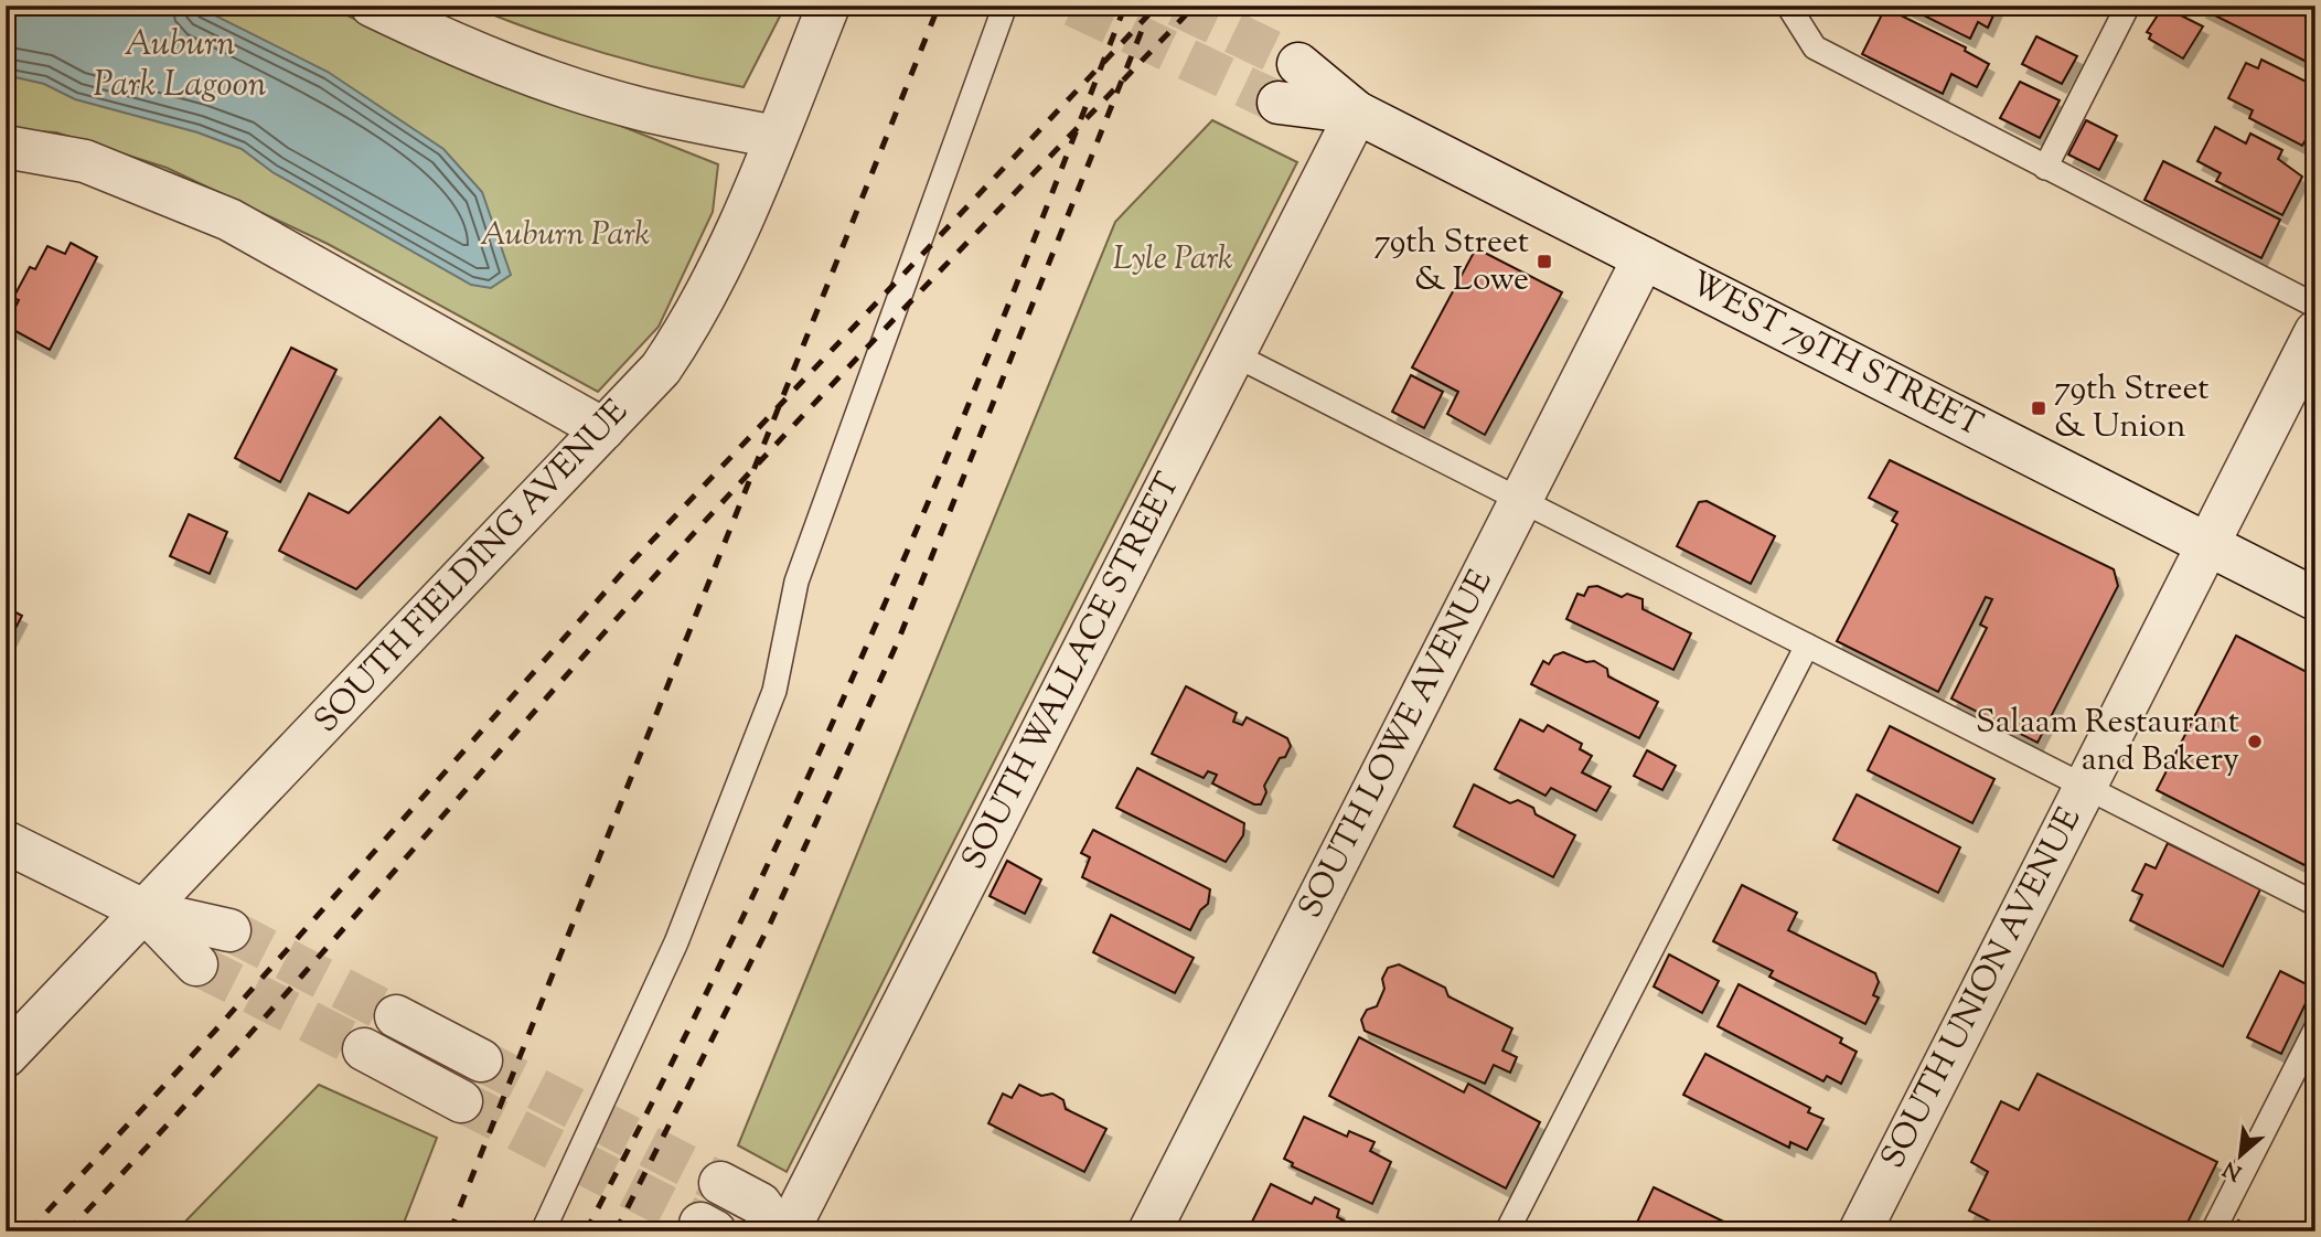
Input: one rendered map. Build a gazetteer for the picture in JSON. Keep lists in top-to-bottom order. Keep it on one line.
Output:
{"streets":{"street":["WEST 79TH STREET","SOUTH FIELDING AVENUE","SOUTH WALLACE STREET","SOUTH LOWE AVENUE","SOUTH UNION AVENUE"]},"crossings":[["WEST 79TH STREET","SOUTH WALLACE STREET"],["WEST 79TH STREET","SOUTH LOWE AVENUE"],["WEST 79TH STREET","SOUTH UNION AVENUE"]],"water":["Auburn Park Lagoon"],"parks":["Auburn Park","Lyle Park"],"places":{"transit":["79th Street & Lowe","79th Street & Union"],"other":["Salaam Restaurant and Bakery"]},"north":"bottom left"}
